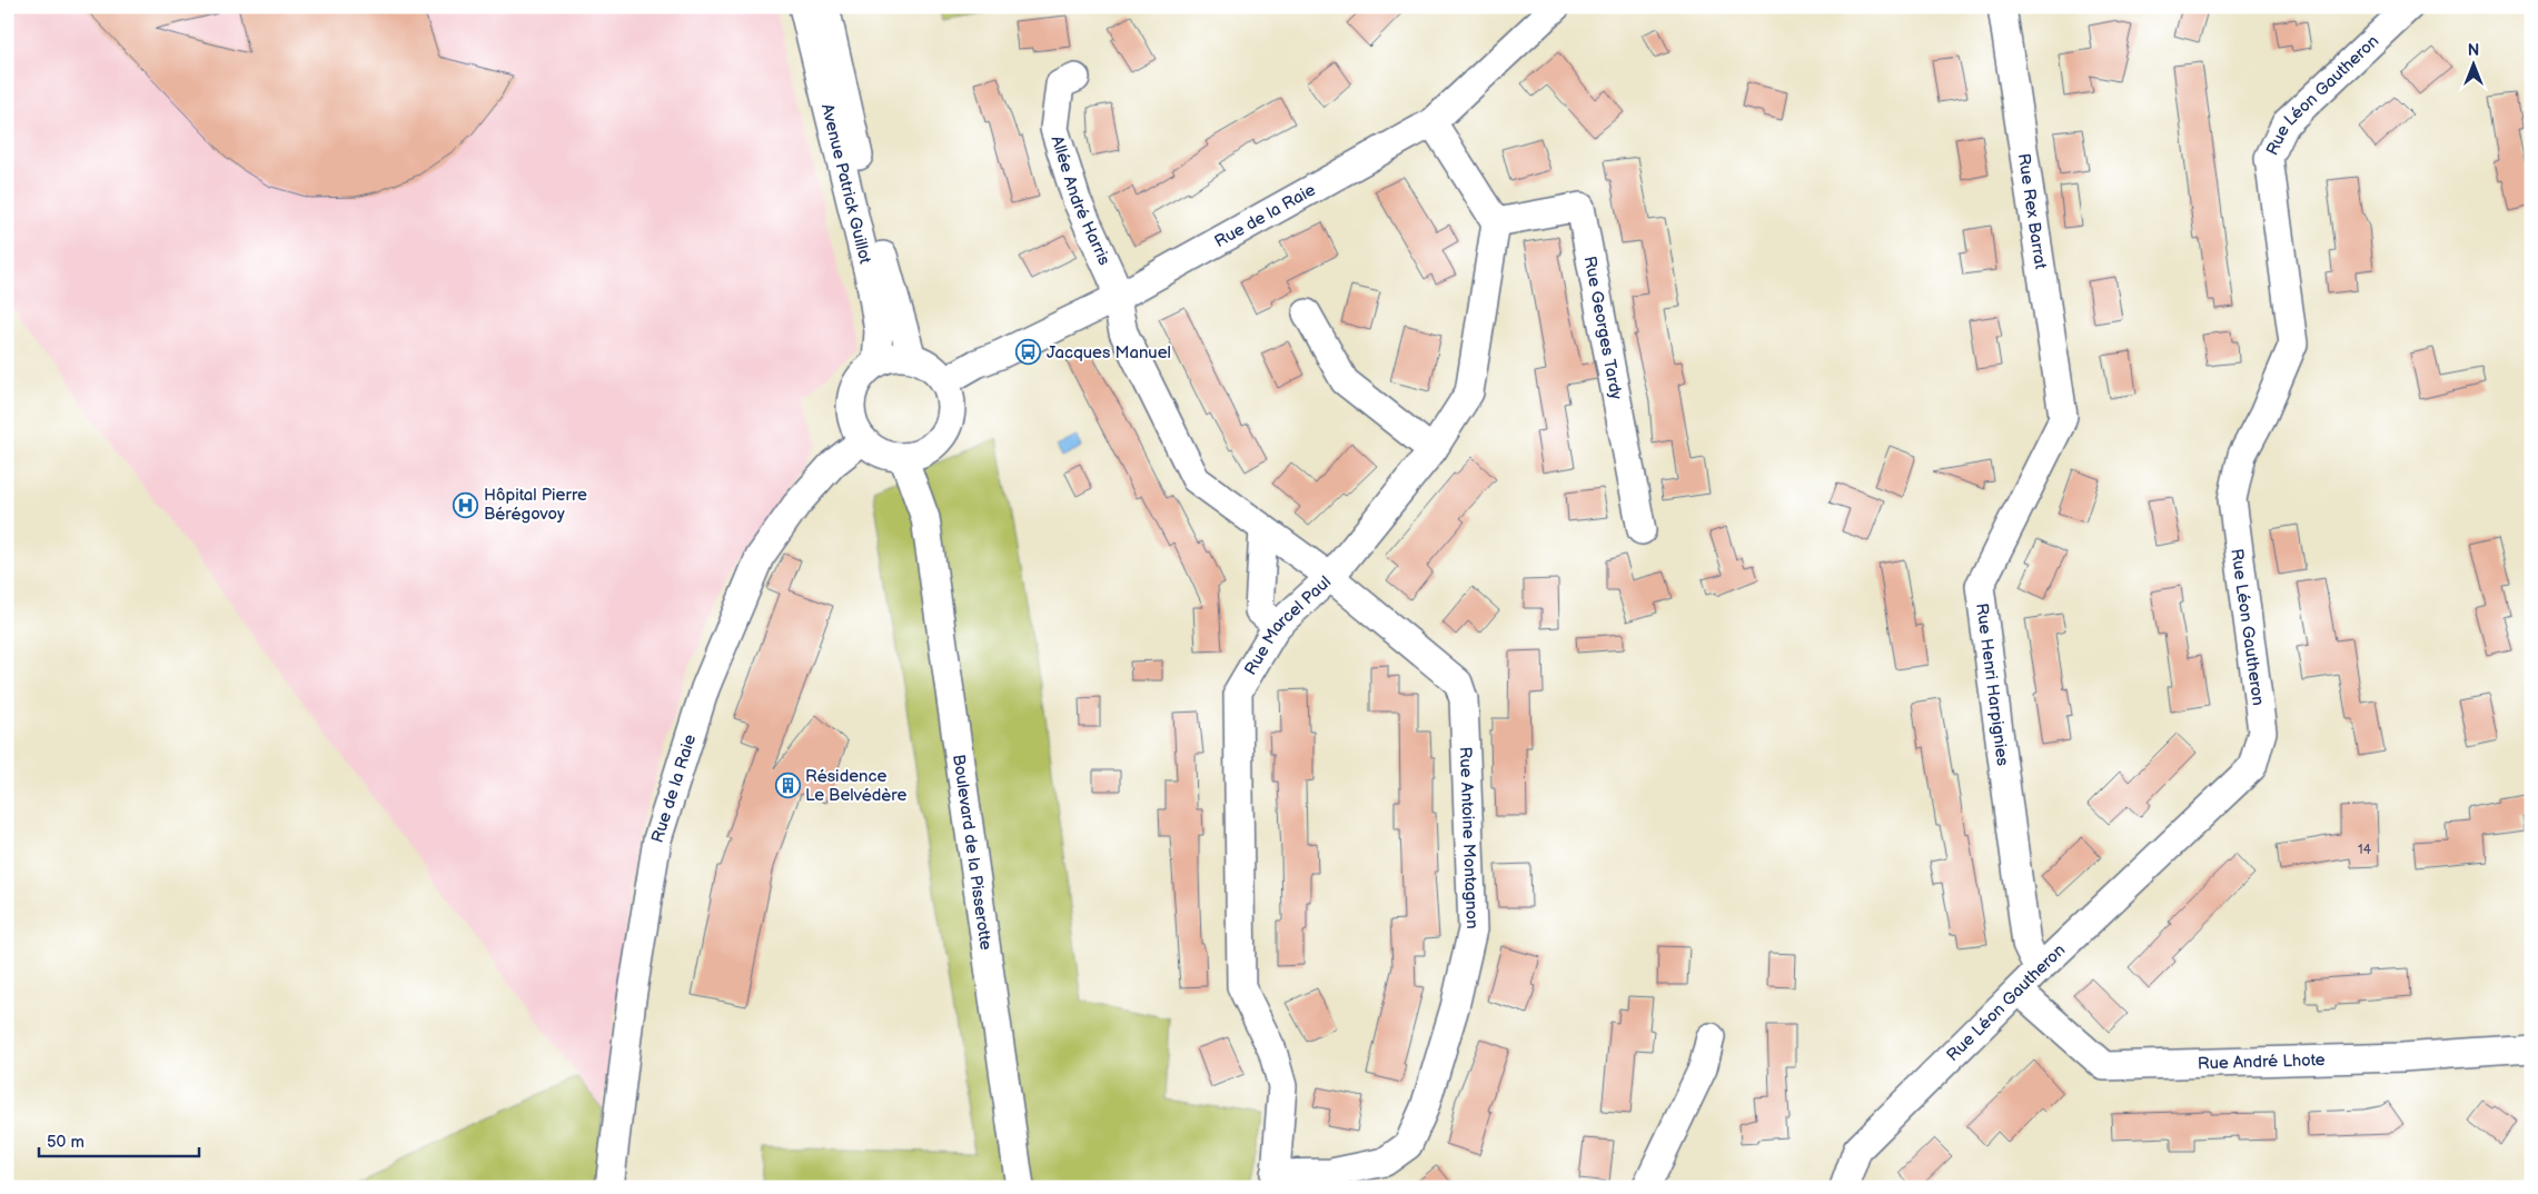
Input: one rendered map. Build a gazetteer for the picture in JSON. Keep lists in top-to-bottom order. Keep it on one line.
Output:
{"streets":{"street":["Rue Léon Gautheron","Avenue Patrick Guillot","Allée André Harris","Rue Rex Barrat","Rue de la Raie","Rue Georges Tardy","Rue Marcel Paul","Rue Henri Harpignies","Rue Antoine Montagnon","Boulevard de la Pisserotte","Rue André Lhote"]},"crossings":[["Rue Léon Gautheron","Rue Henri Harpignies"],["Rue Léon Gautheron","Rue André Lhote"],["Avenue Patrick Guillot","Rue de la Raie"],["Avenue Patrick Guillot","Boulevard de la Pisserotte"],["Allée André Harris","Rue de la Raie"],["Allée André Harris","Rue Antoine Montagnon"],["Rue Rex Barrat","Rue Henri Harpignies"],["Rue de la Raie","Rue Antoine Montagnon"],["Rue de la Raie","Boulevard de la Pisserotte"],["Rue Georges Tardy","Rue Marcel Paul"],["Rue Marcel Paul","Rue Antoine Montagnon"]],"places":{"bus stop":["Jacques Manuel"],"hospital":["Hôpital Pierre Bérégovoy"],"building":["Résidence Le Belvédère"]},"house_numbers":["14"],"scale_bar":"50 m","north":"top"}
